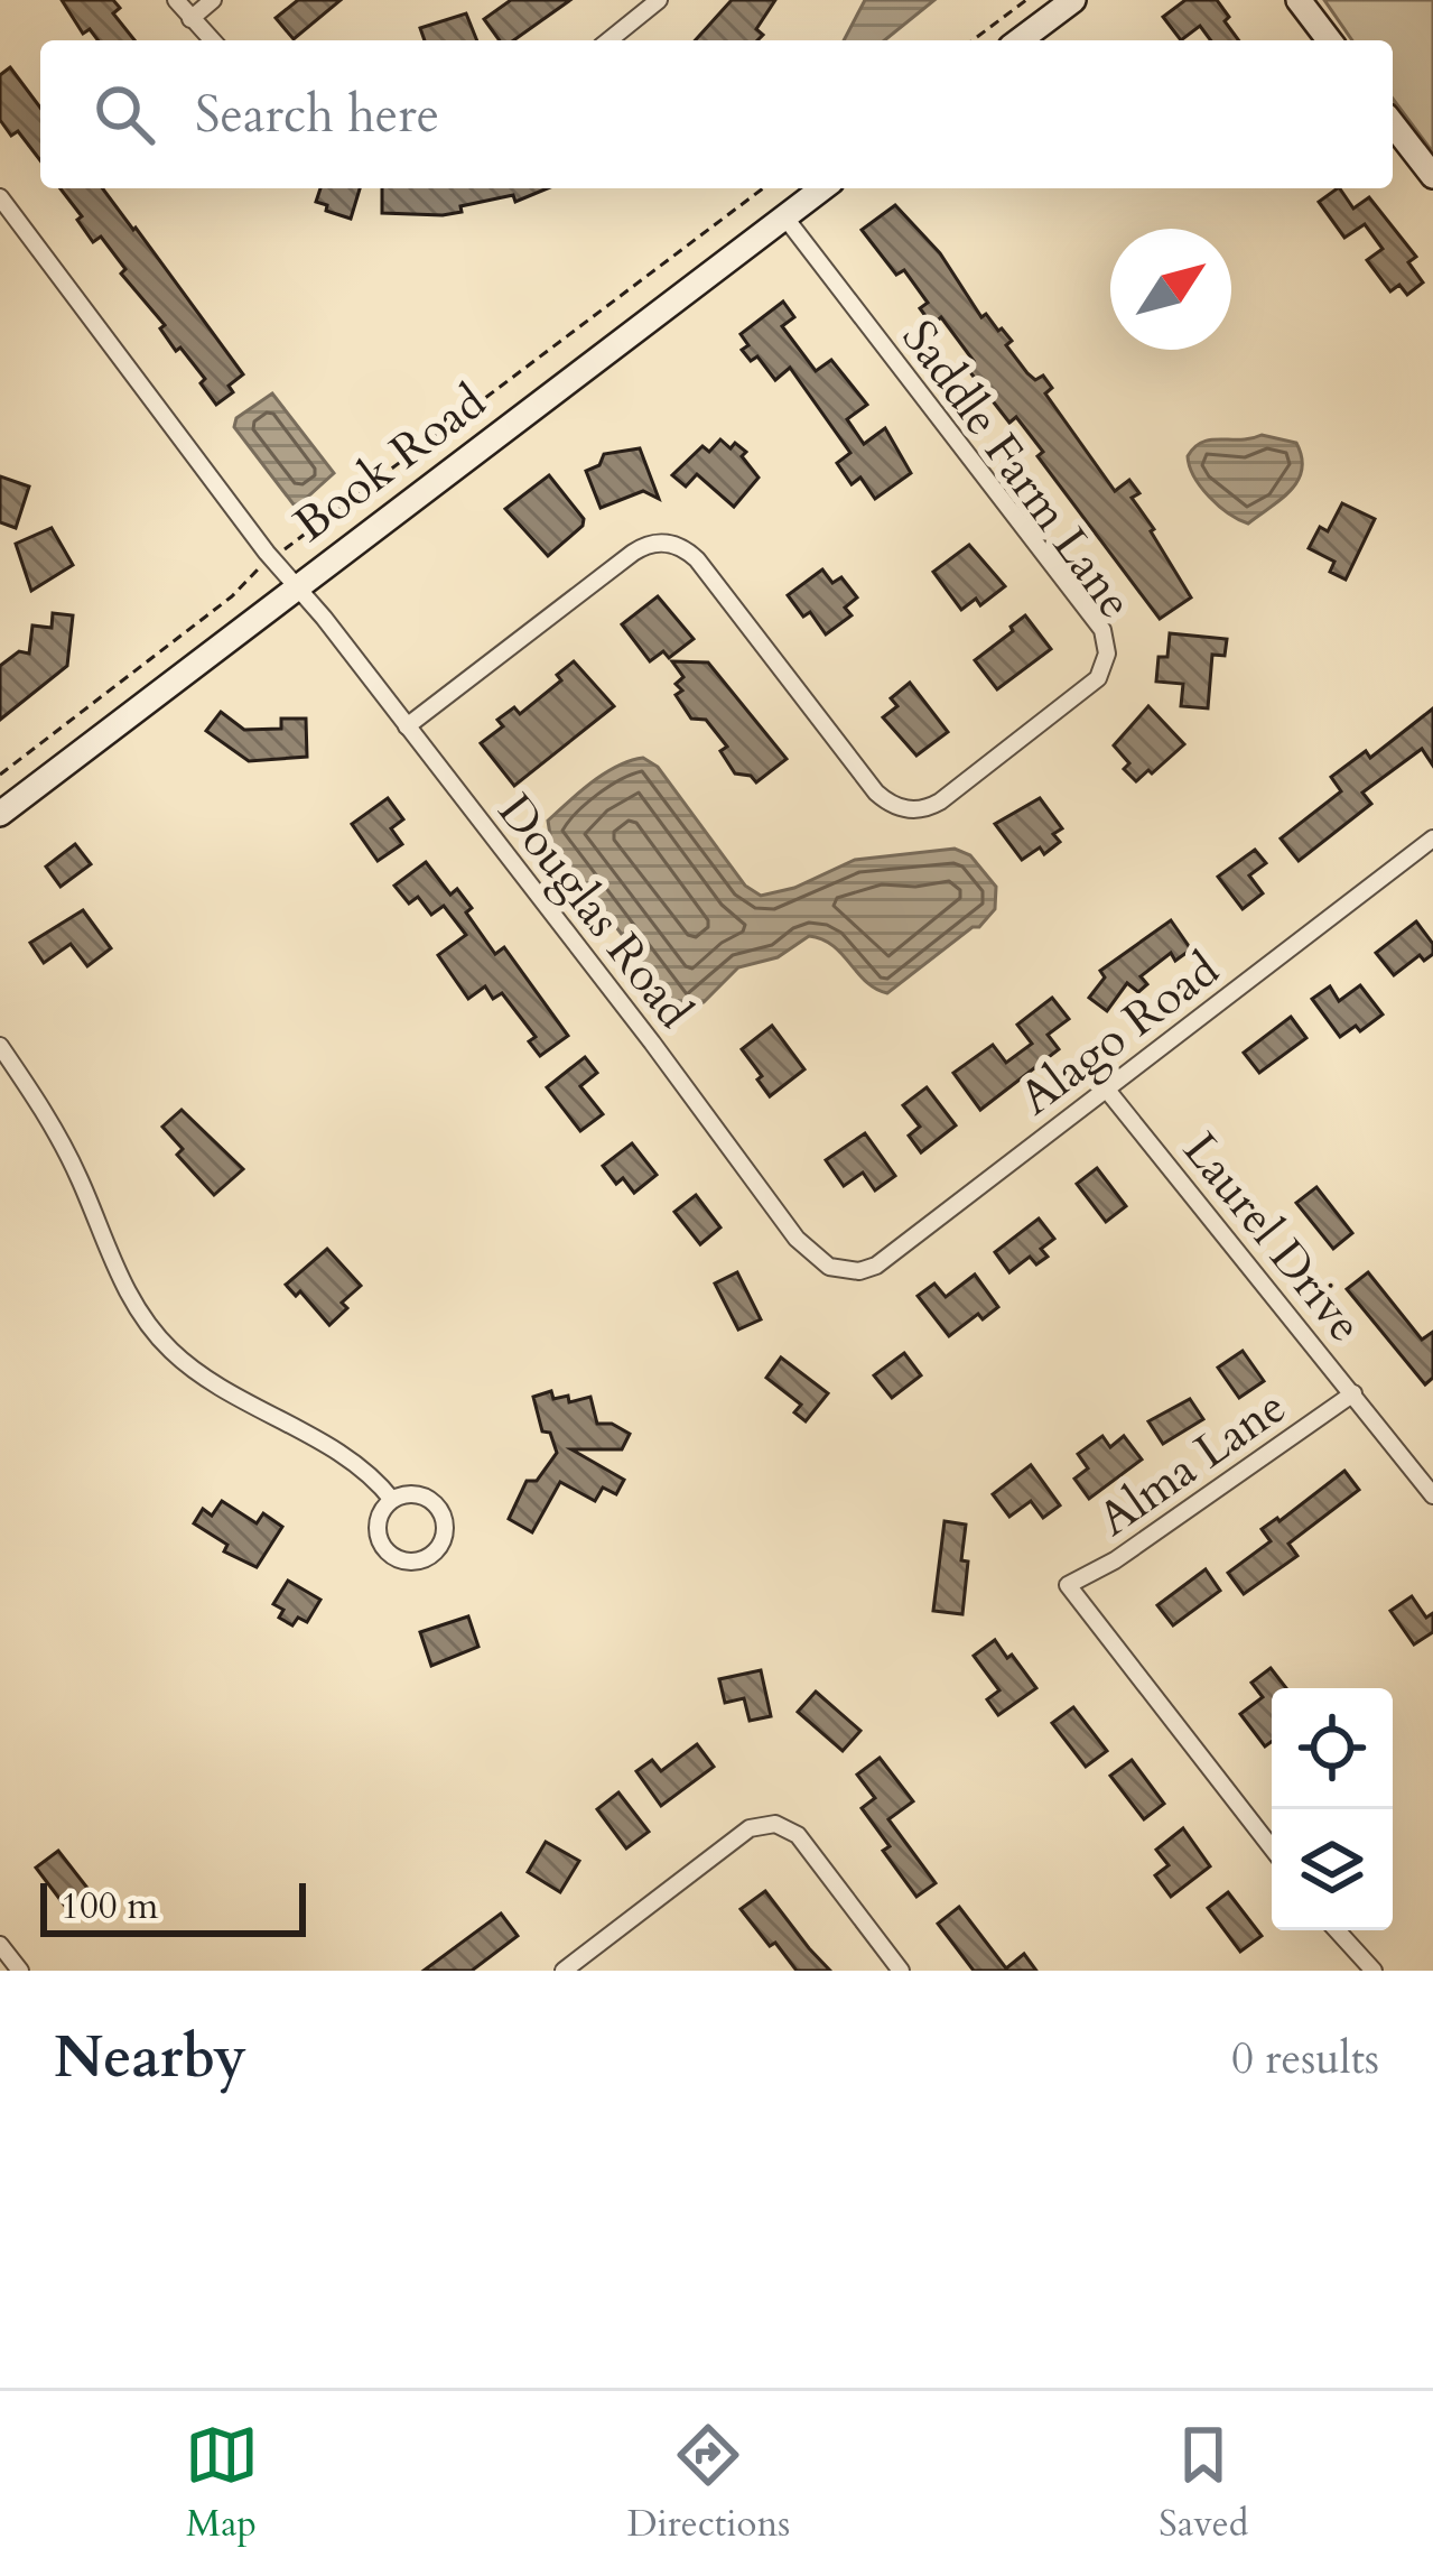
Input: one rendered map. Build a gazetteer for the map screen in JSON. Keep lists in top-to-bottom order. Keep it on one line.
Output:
{"streets":{"street":["Book Road","Saddle Farm Lane","Douglas Road","Alago Road","Laurel Drive","Alma Lane"]},"crossings":[["Book Road","Saddle Farm Lane"],["Book Road","Douglas Road"],["Saddle Farm Lane","Douglas Road"],["Douglas Road","Alago Road"],["Alago Road","Laurel Drive"],["Laurel Drive","Alma Lane"]],"scale_bar":"100 m","north":"top right","page":{"search":"Search here","scale":"100 m","heading":["Nearby","0 results"],"nav":["Map","Directions","Saved"]}}
